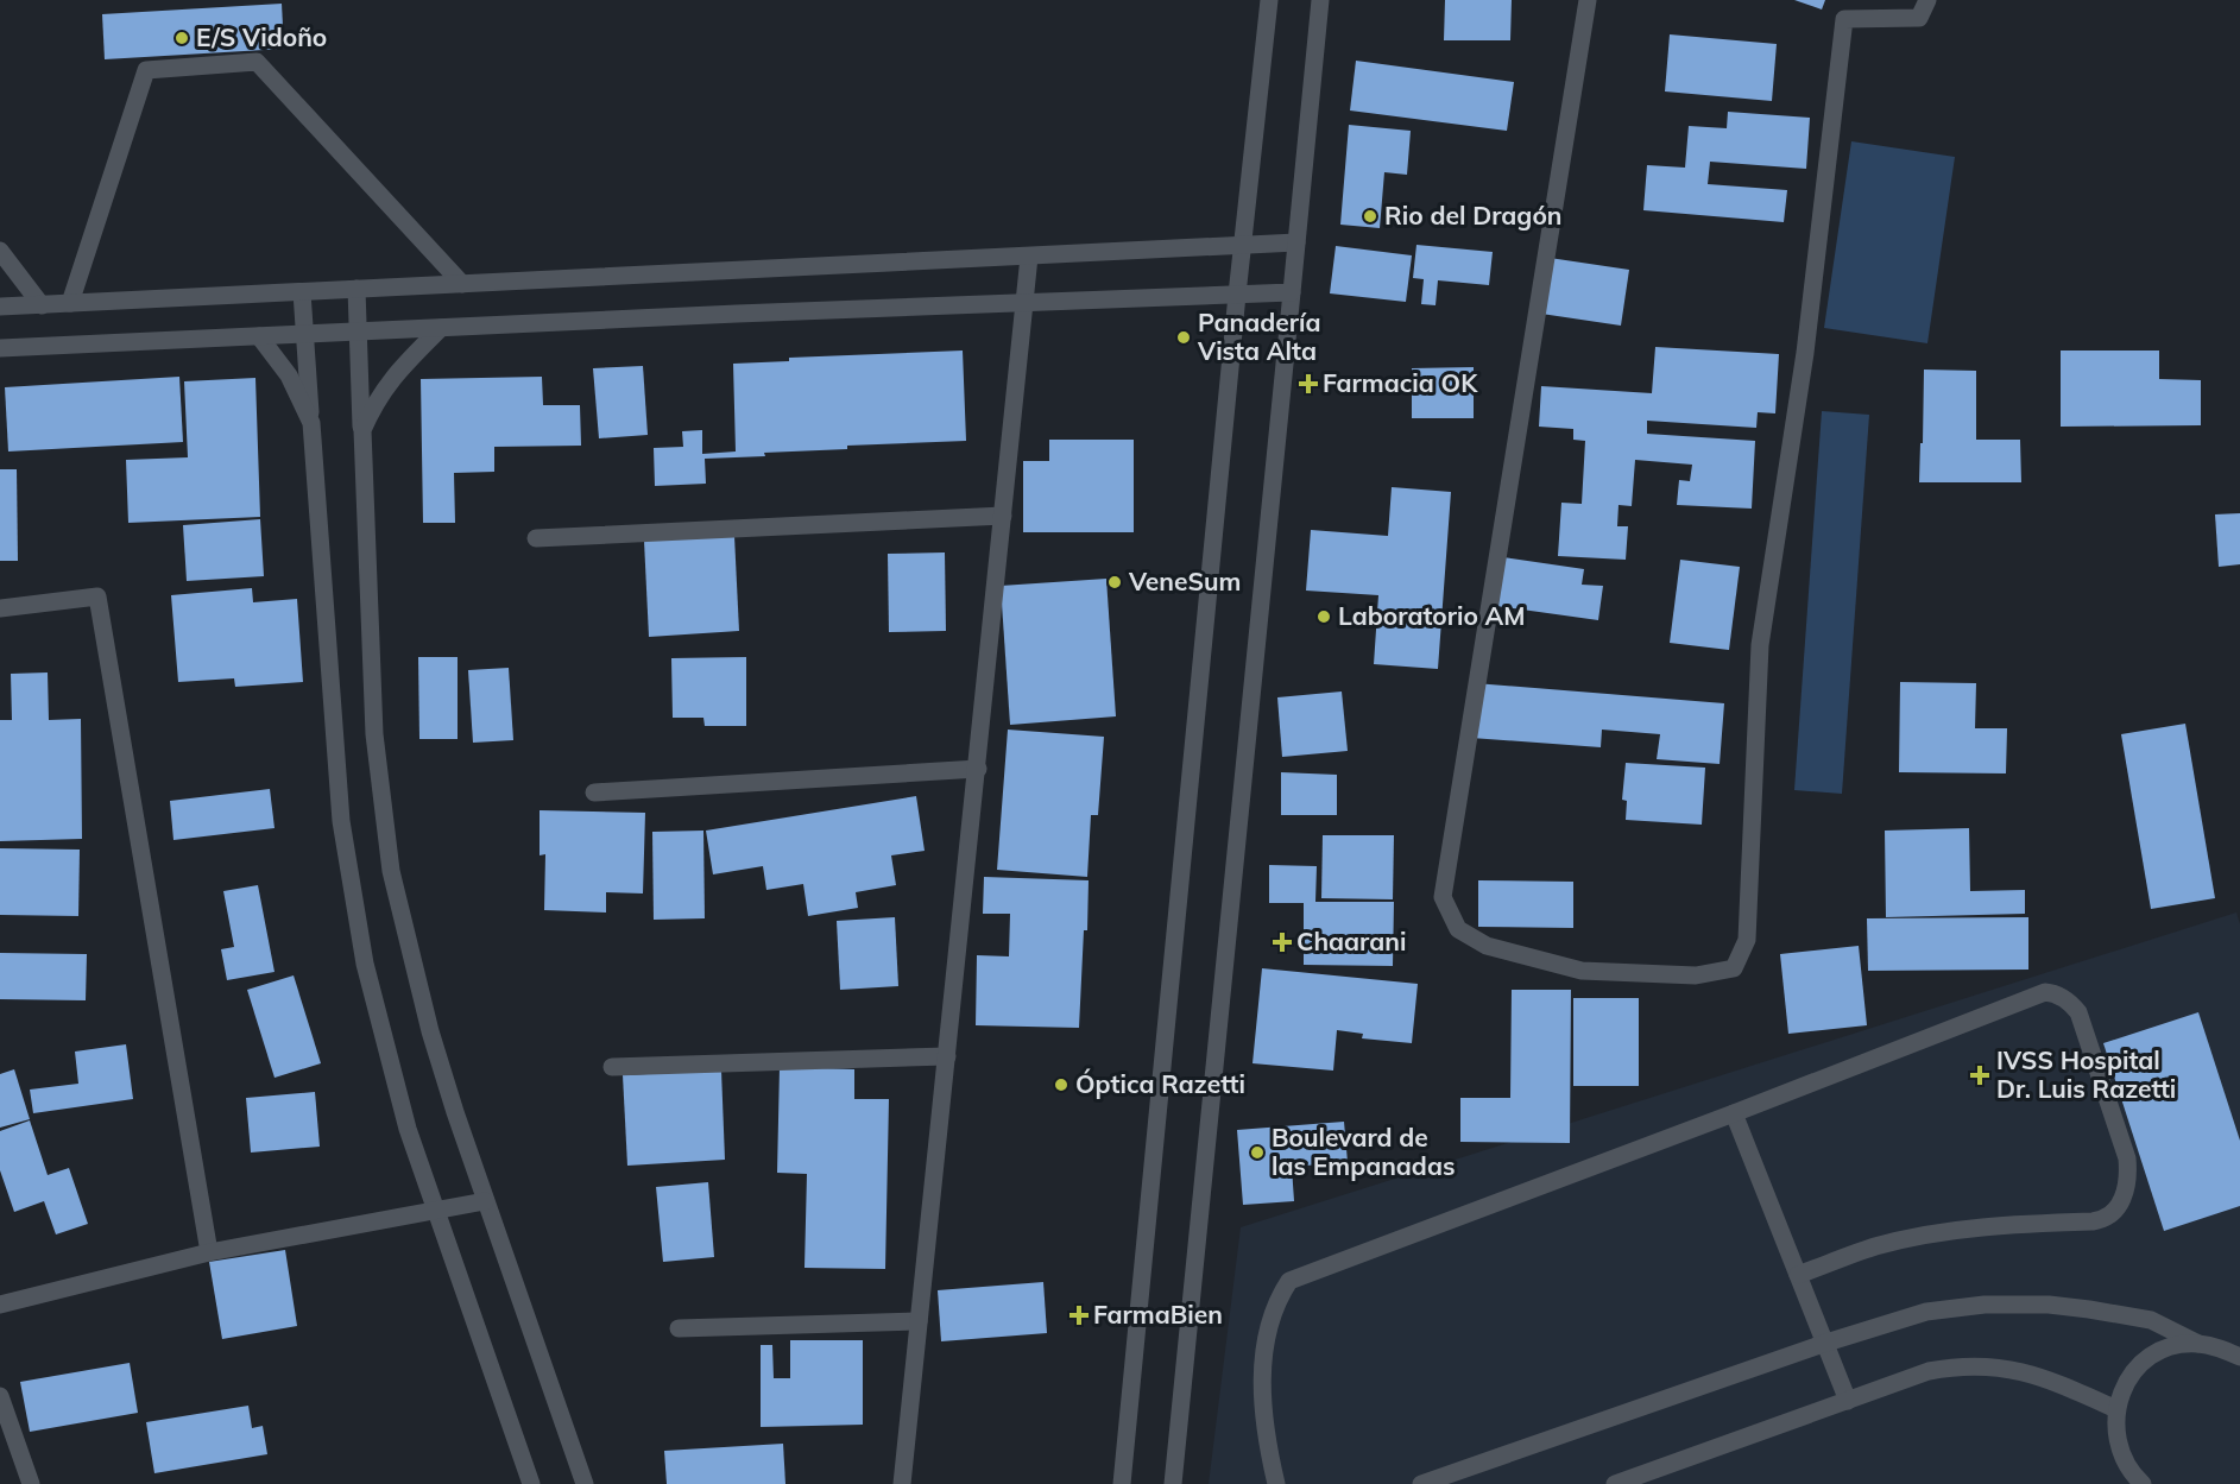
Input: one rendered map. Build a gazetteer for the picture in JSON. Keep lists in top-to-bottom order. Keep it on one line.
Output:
{"places":{"other":["E/S Vidoño","Rio del Dragón","Panadería Vista Alta","VeneSum","Laboratorio AM","Óptica Razetti","Boulevard de las Empanadas"],"health":["Farmacia OK","Chaarani","IVSS Hospital Dr. Luis Razetti","FarmaBien"]}}
